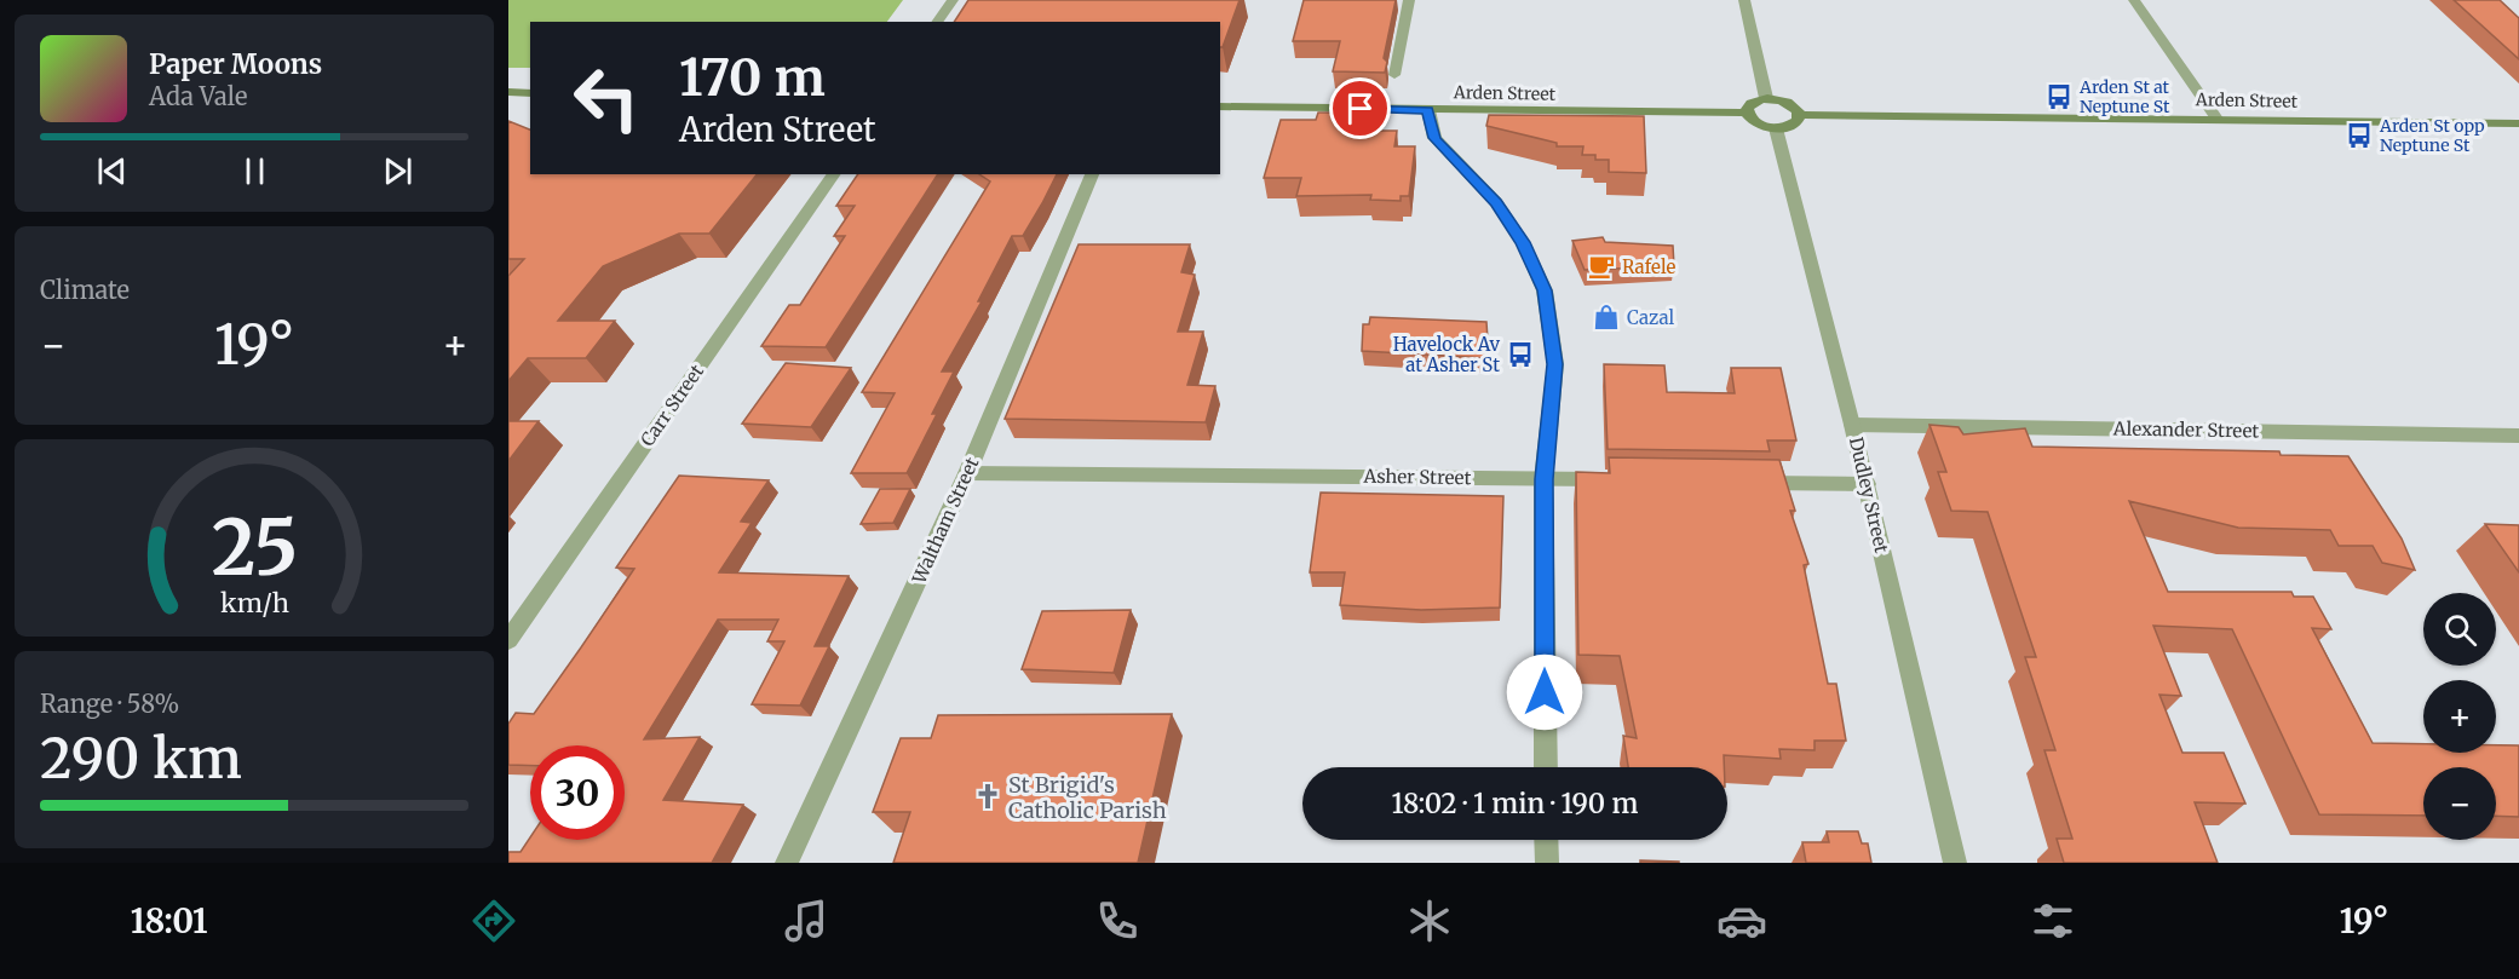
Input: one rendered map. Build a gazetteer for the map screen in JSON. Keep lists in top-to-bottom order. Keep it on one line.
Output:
{"streets":{"main road":["Arden Street"],"street":["Carr Street","Alexander Street","Asher Street","Dudley Street","Waltham Street"]},"crossings":[["Alexander Street","Dudley Street"],["Asher Street","Waltham Street"]],"places":{"bus stop":["Arden St at Neptune St","Arden St opp Neptune St","Havelock Av at Asher St"],"cafe":["Rafele"],"shop":["Cazal"],"church":["St Brigid's Catholic Parish"]},"page":{"turn":["170 m","Arden Street"],"song":["Paper Moons","Ada Vale"],"tile":["Climate",["Range · 58%","290 km"]],"heat":["−","19°","+"],"map_buttons":["+","−"],"limit":"30","trip":"18:02 · 1 min · 190 m","tabs":["18:01","19°"],"gauge":["25","km/h"]}}
